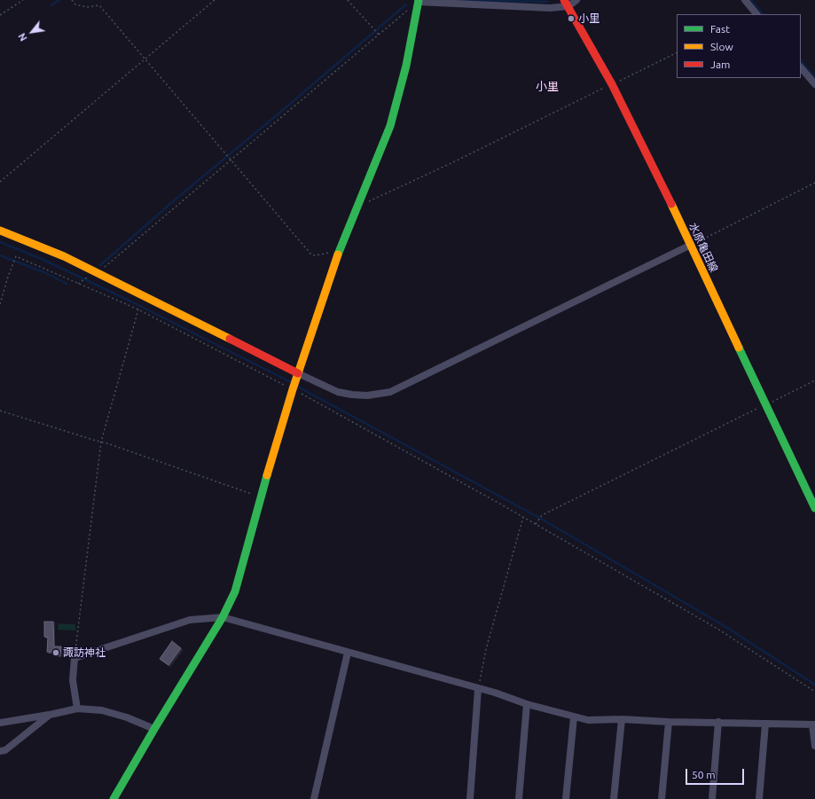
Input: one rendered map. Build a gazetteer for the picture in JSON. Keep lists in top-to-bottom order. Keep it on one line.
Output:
{"streets":{"street":["水原亀田線"]},"districts":["小里"],"places":["小里","諏訪神社"],"legend":["Fast","Slow","Jam"],"scale_bar":"50 m","north":"bottom left"}
